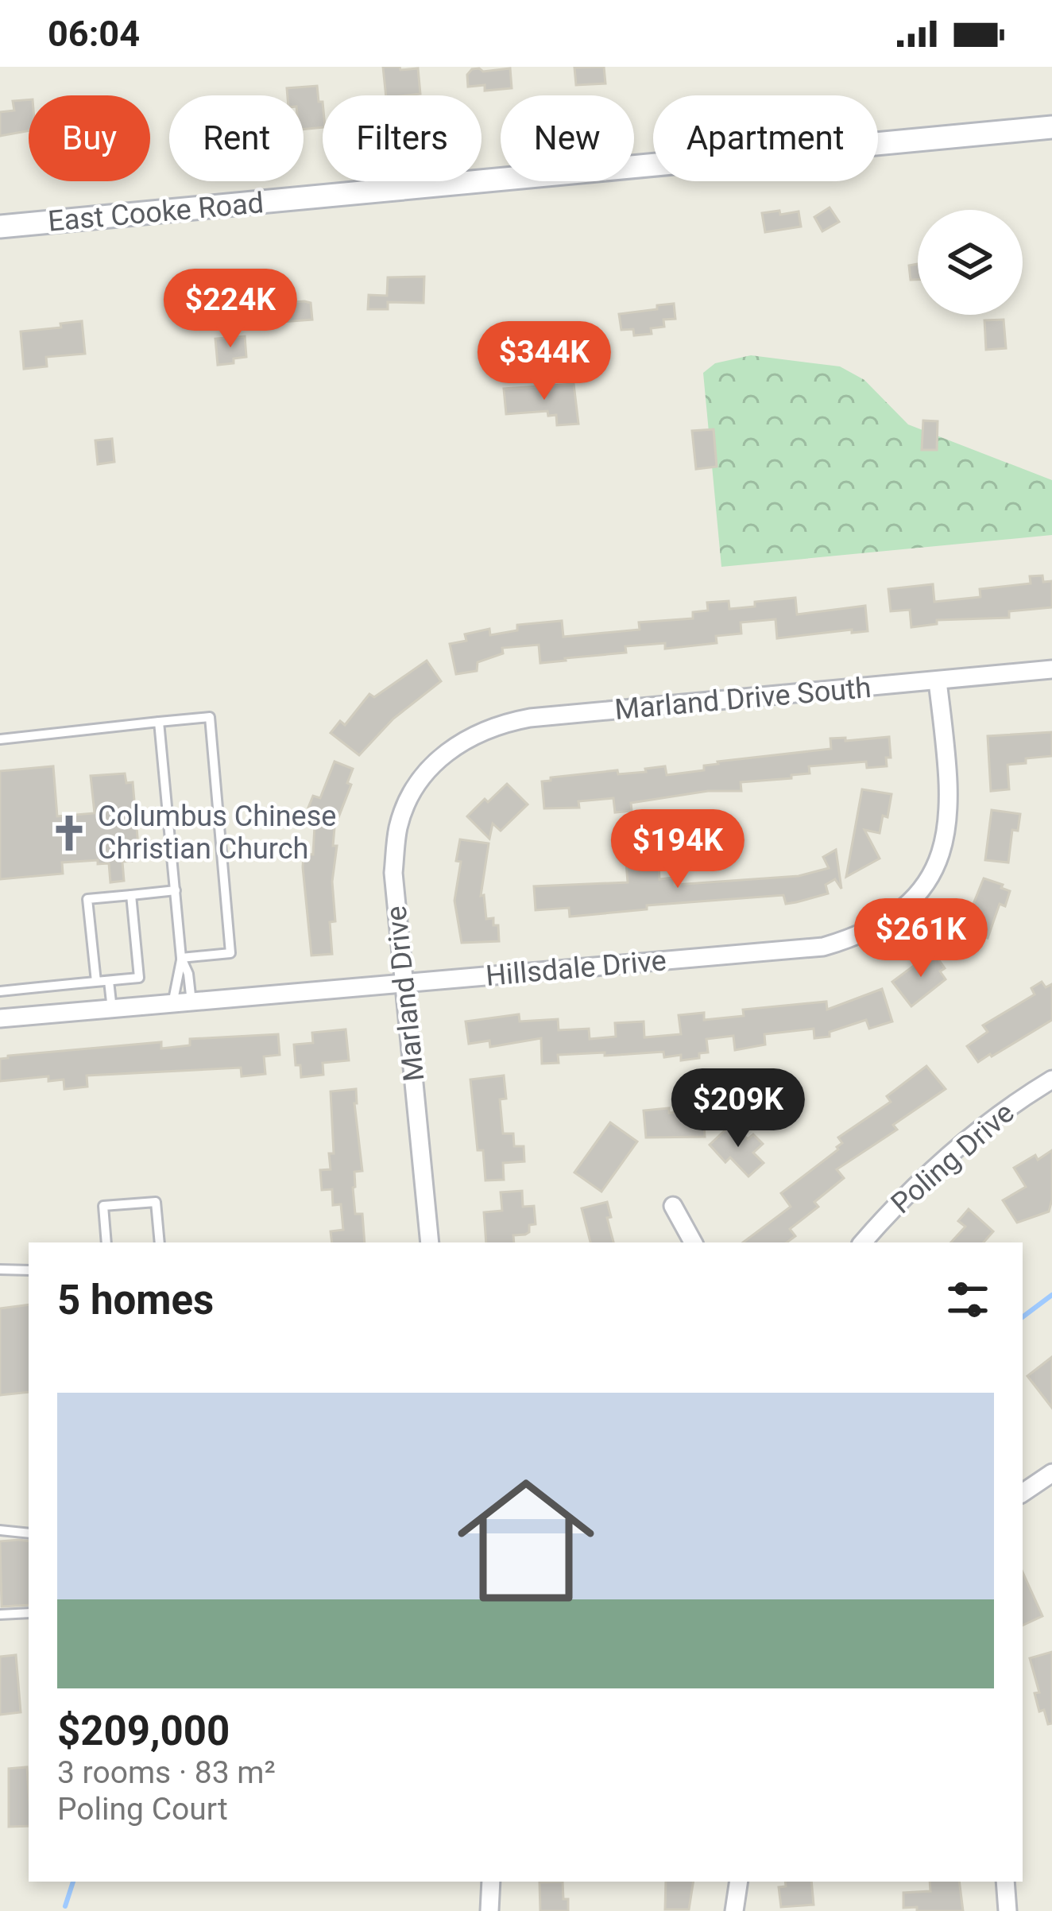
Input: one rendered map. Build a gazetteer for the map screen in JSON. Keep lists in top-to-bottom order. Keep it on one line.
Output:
{"streets":{"main road":["East Cooke Road"],"street":["Marland Drive South","Hillsdale Drive","Marland Drive","Poling Drive"]},"crossings":[["Marland Drive South","Hillsdale Drive"],["Marland Drive South","Marland Drive"],["Hillsdale Drive","Marland Drive"]],"places":{"church":["Columbus Chinese Christian Church"]},"page":{"status":"06:04","chip":["Buy","Rent","Filters","New","Apartment"],"price":["$224K","$344K","$194K","$261K","$209K"],"heading":"5 homes","list":[{"name":"$209,000","note":"3 rooms · 83 m² · Poling Court"}]}}
